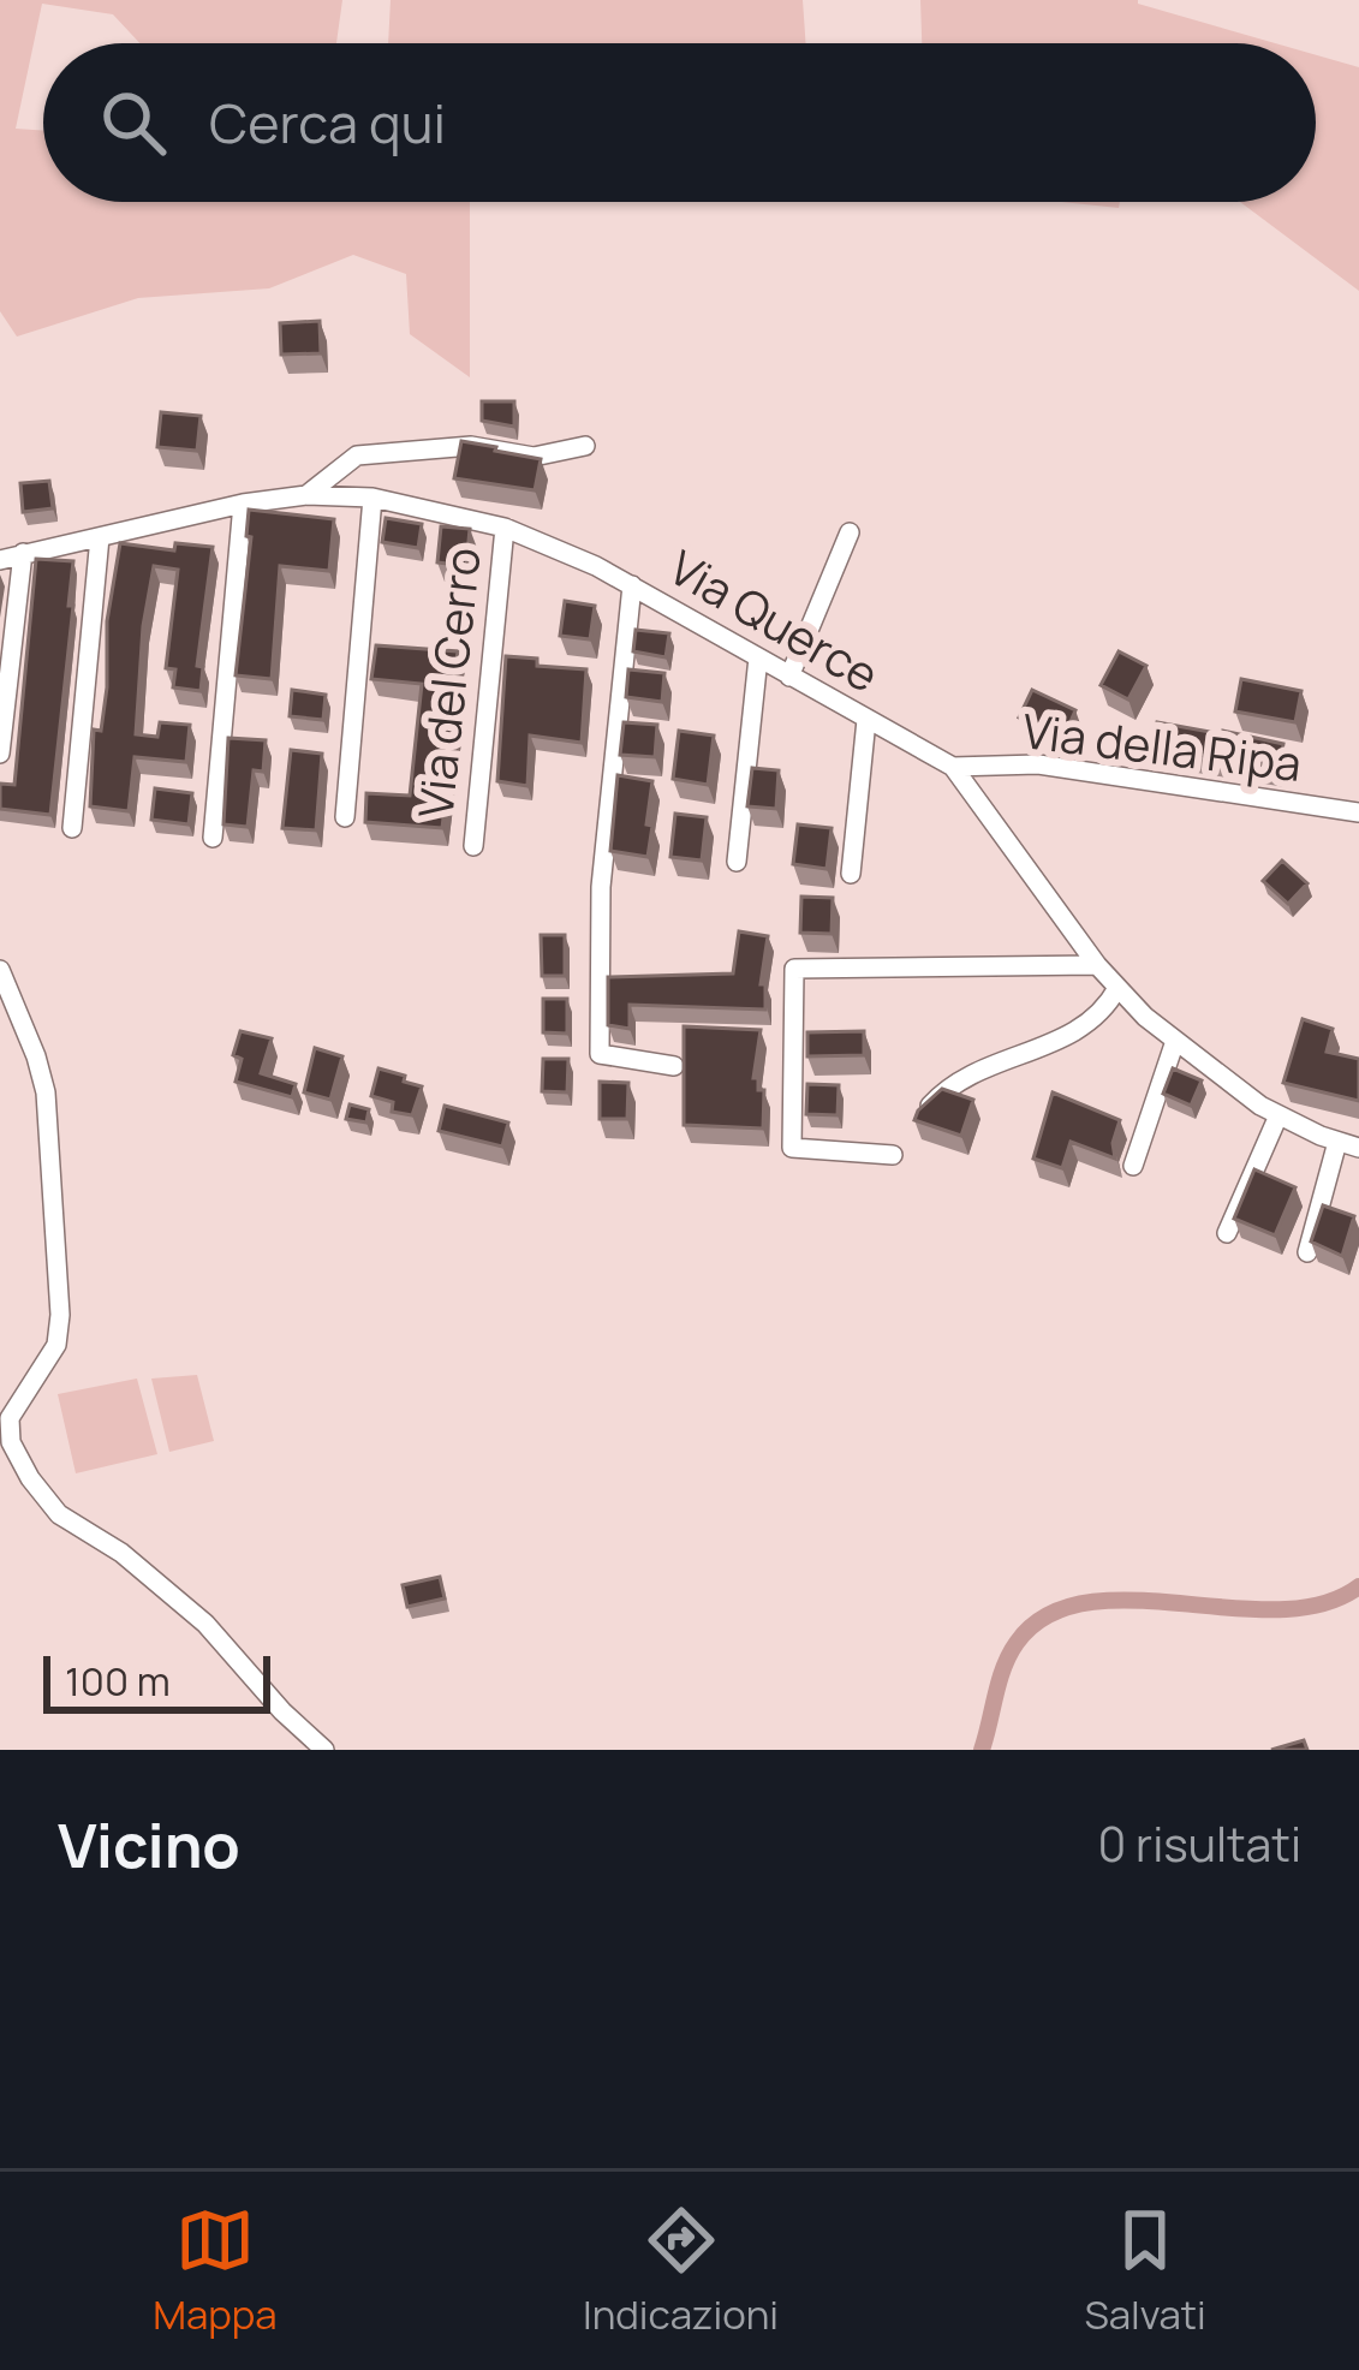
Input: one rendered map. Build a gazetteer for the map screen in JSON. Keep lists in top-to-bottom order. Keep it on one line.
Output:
{"streets":{"street":["Via Querce","Via del Cerro","Via della Ripa"]},"crossings":[["Via Querce","Via del Cerro"],["Via Querce","Via della Ripa"]],"scale_bar":"100 m","page":{"search":"Cerca qui","scale":"100 m","heading":["Vicino","0 risultati"],"nav":["Mappa","Indicazioni","Salvati"]}}
